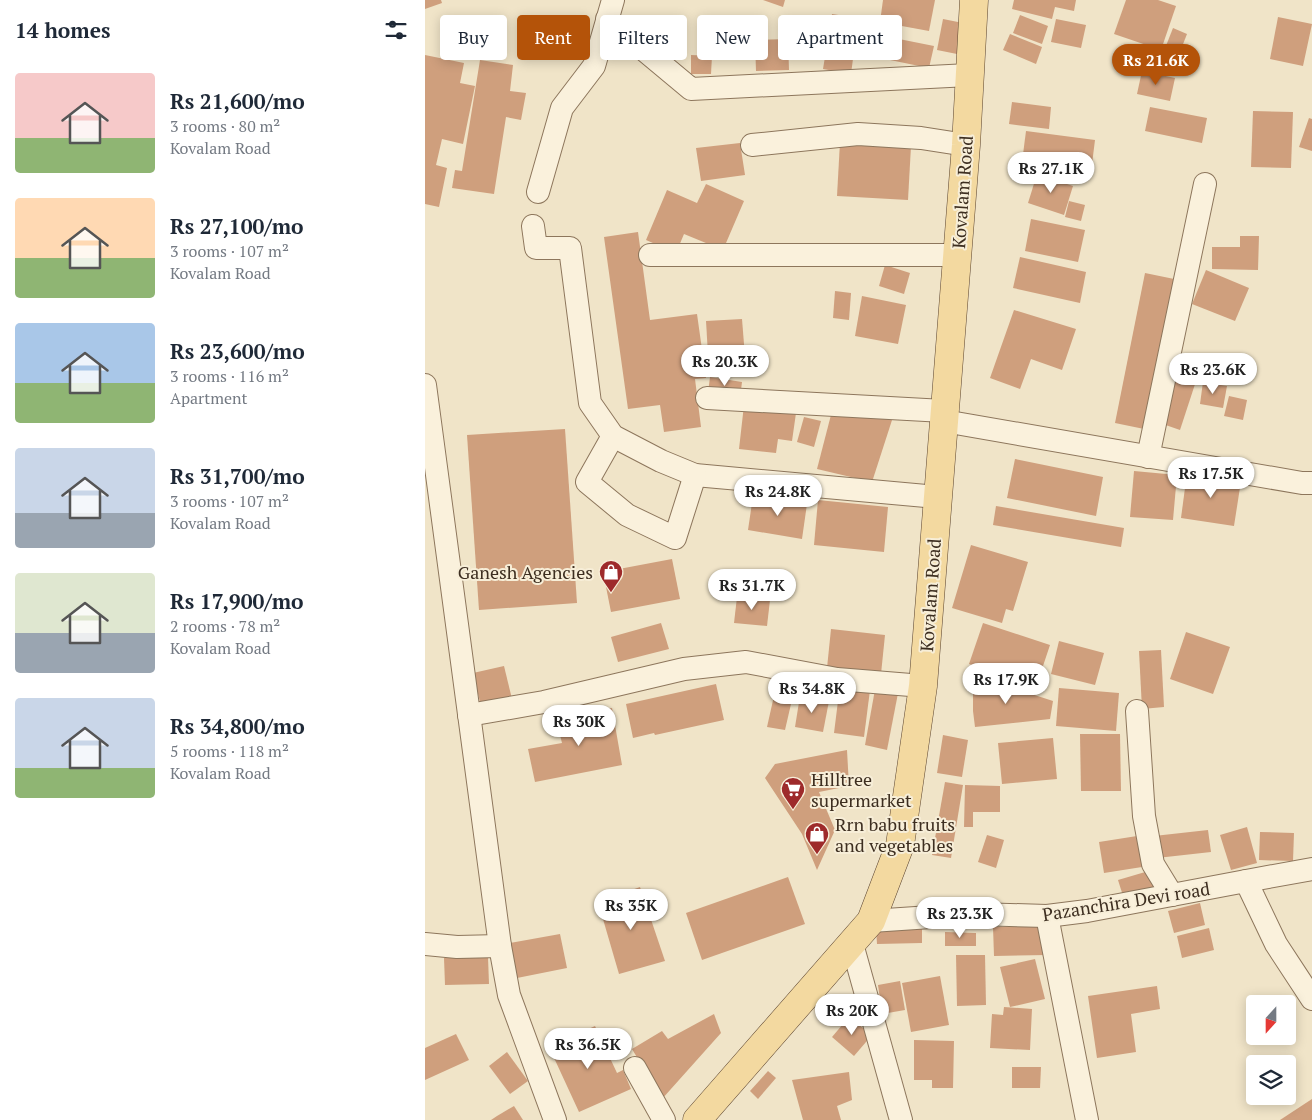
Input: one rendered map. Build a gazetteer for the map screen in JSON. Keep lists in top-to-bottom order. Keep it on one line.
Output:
{"streets":{"main road":["Kovalam Road"],"street":["Pazanchira Devi road"]},"crossings":[["Kovalam Road","Pazanchira Devi road"]],"places":{"shop":["Ganesh Agencies","Rrn babu fruits and vegetables"],"supermarket":["Hilltree supermarket"]},"north":"bottom","page":{"heading":"14 homes","chip":["Buy","Rent","Filters","New","Apartment"],"price":["Rs 21.6K","Rs 27.1K","Rs 20.3K","Rs 23.6K","Rs 17.5K","Rs 24.8K","Rs 31.7K","Rs 17.9K","Rs 34.8K","Rs 30K","Rs 35K","Rs 23.3K","Rs 20K","Rs 36.5K"],"list":[{"name":"Rs 21,600/mo","note":"3 rooms · 80 m² · Kovalam Road"},{"name":"Rs 27,100/mo","note":"3 rooms · 107 m² · Kovalam Road"},{"name":"Rs 23,600/mo","note":"3 rooms · 116 m² · Apartment"},{"name":"Rs 31,700/mo","note":"3 rooms · 107 m² · Kovalam Road"},{"name":"Rs 17,900/mo","note":"2 rooms · 78 m² · Kovalam Road"},{"name":"Rs 34,800/mo","note":"5 rooms · 118 m² · Kovalam Road"}]}}
